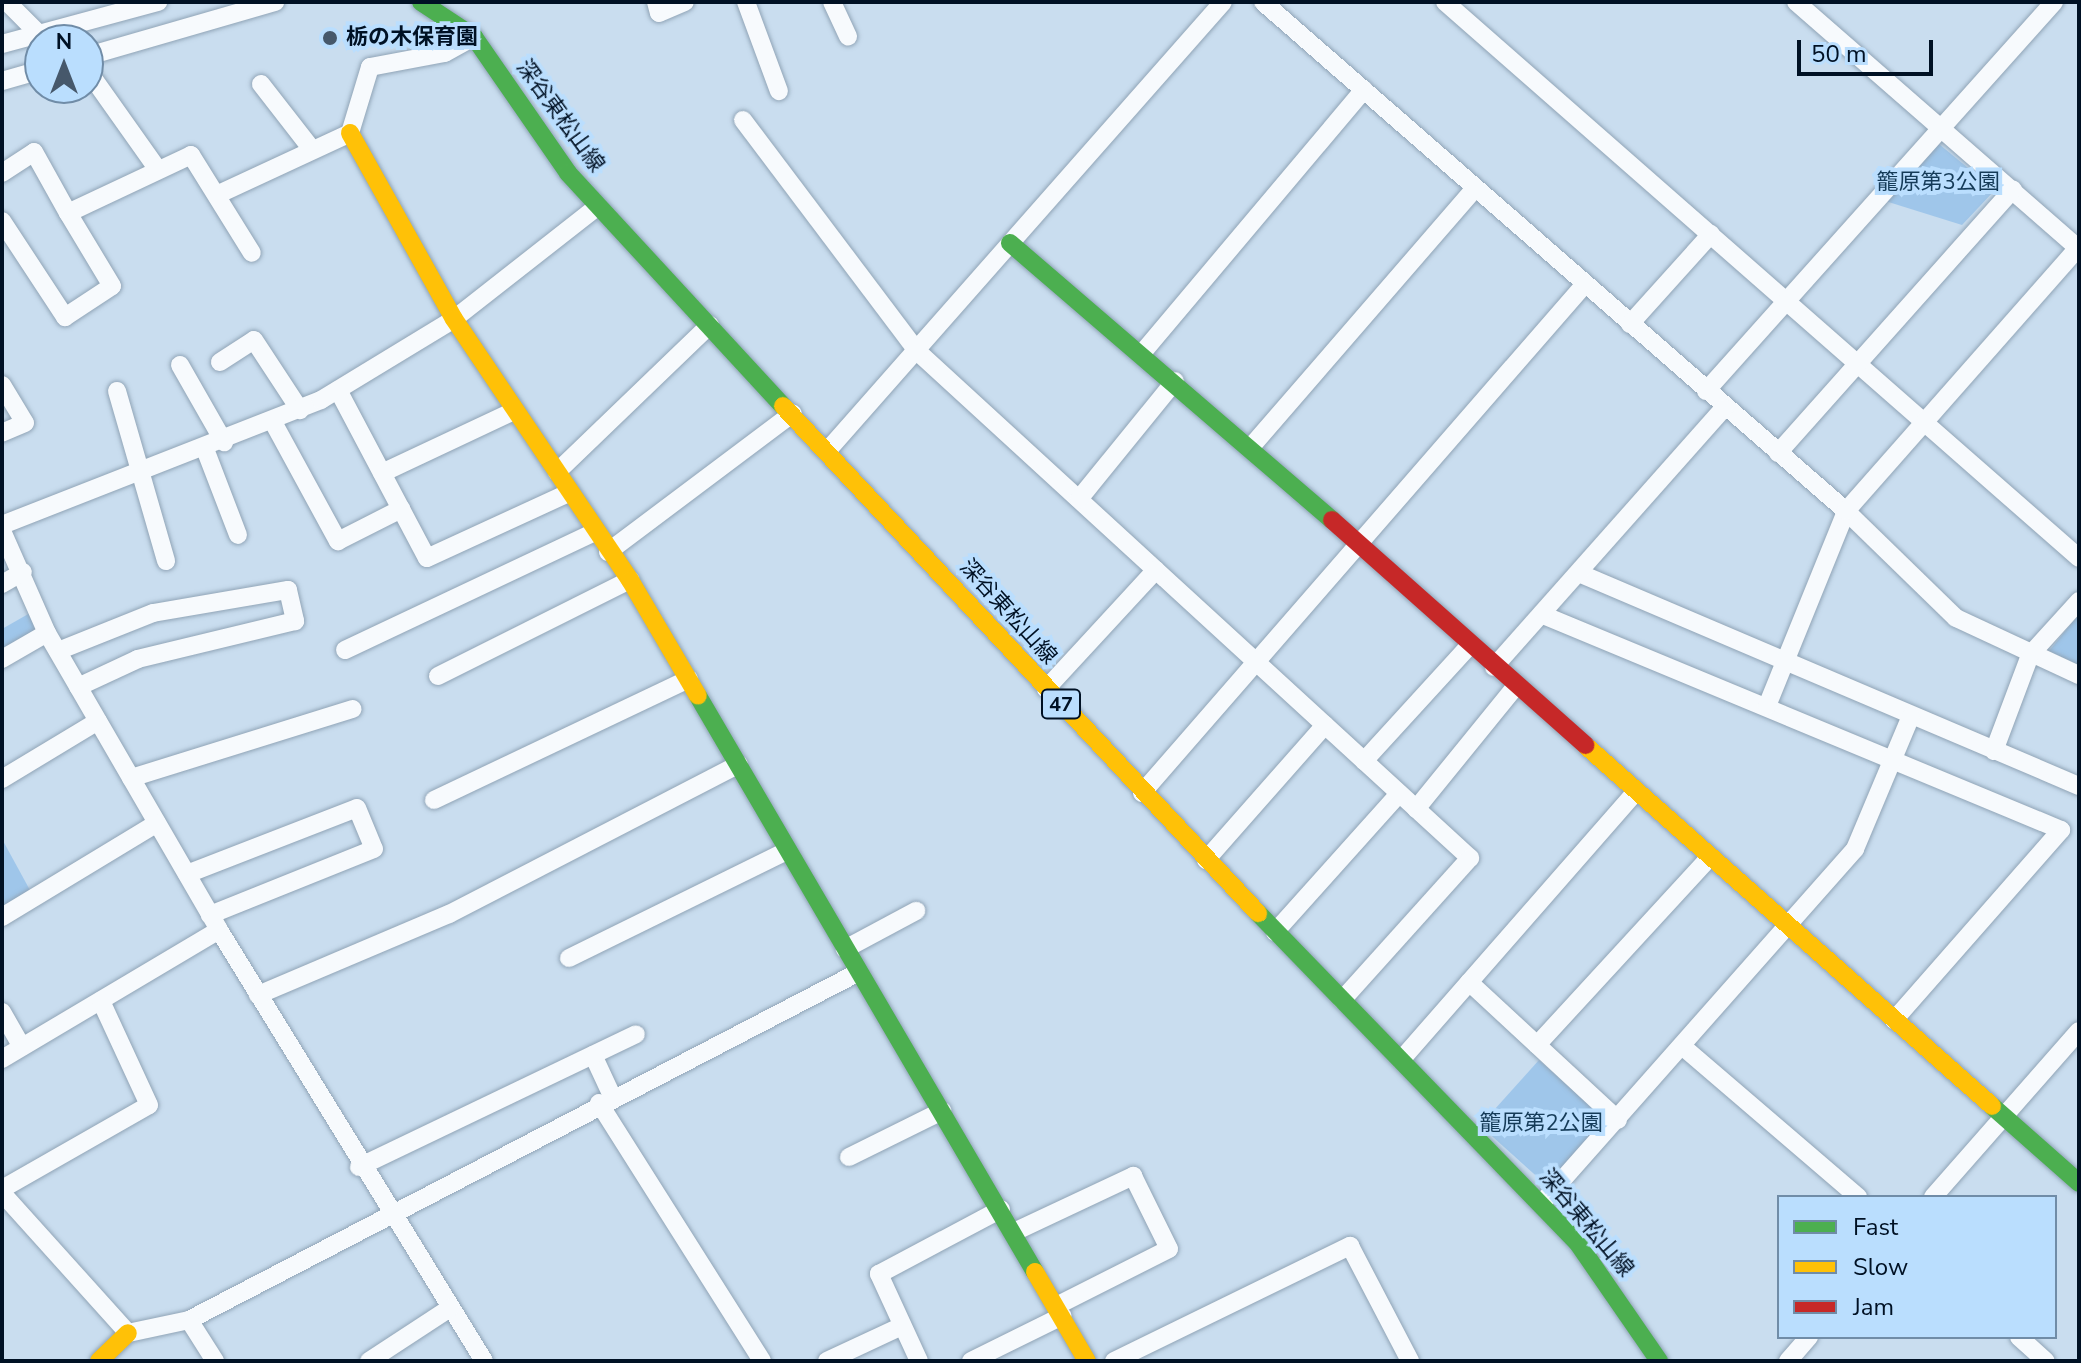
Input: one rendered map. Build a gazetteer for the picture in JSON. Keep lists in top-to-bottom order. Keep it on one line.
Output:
{"streets":{"street":["深谷東松山線","47"]},"parks":["籠原第3公園","籠原第2公園"],"places":["栃の木保育園"],"legend":["Fast","Slow","Jam"],"scale_bar":"50 m","north":"top"}
